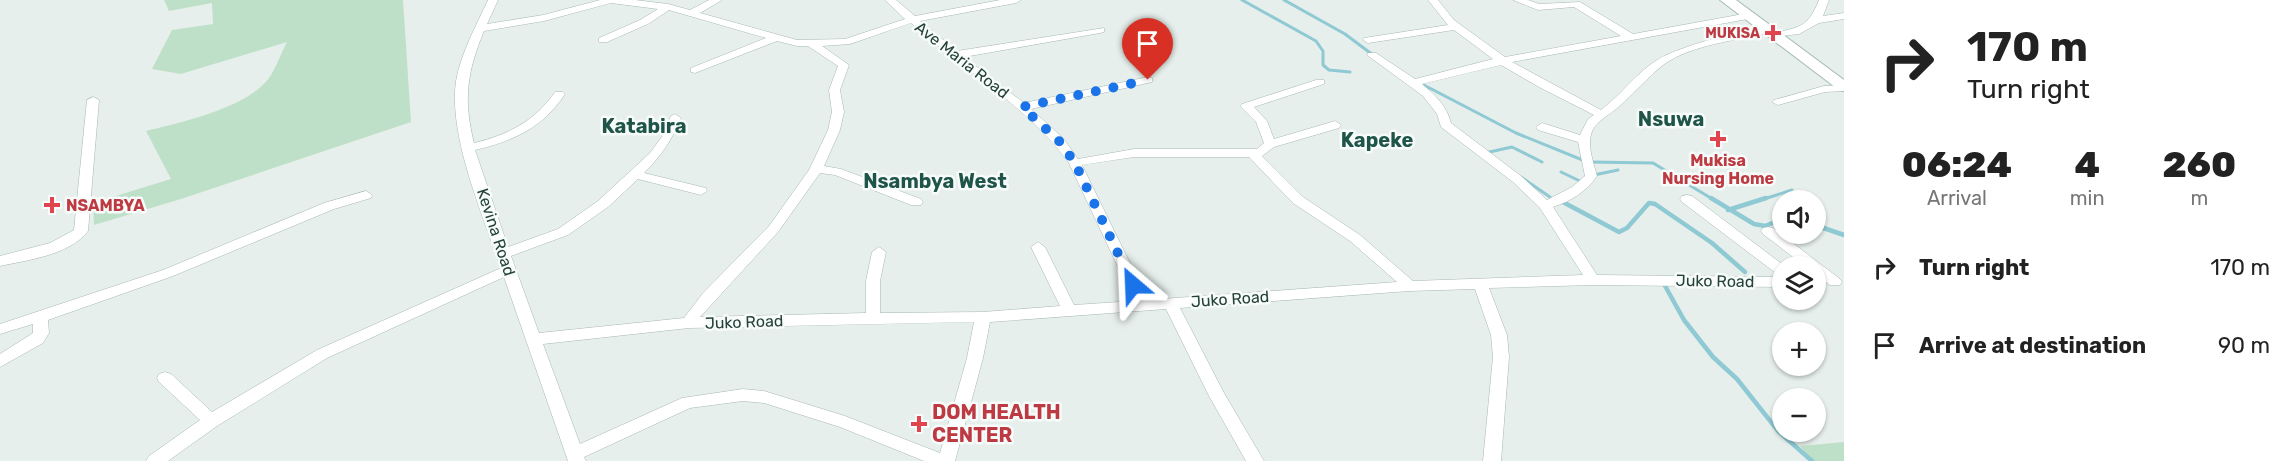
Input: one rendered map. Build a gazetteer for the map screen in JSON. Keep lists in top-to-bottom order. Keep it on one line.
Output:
{"streets":{"street":["Ave Maria Road","Kevina Road","Juko Road"]},"crossings":[["Ave Maria Road","Juko Road"],["Kevina Road","Juko Road"]],"districts":["Nsuwa","Katabira","Kapeke","Nsambya West"],"places":{"health":["MUKISA","Mukisa Nursing Home","NSAMBYA","DOM HEALTH CENTER"]},"page":{"turn":["170 m","Turn right"],"eta":["06:24","Arrival","4","min","260","m"],"map_buttons":["+","−"],"list":[{"name":"Turn right","value":"170 m"},{"name":"Arrive at destination","value":"90 m"}]}}
